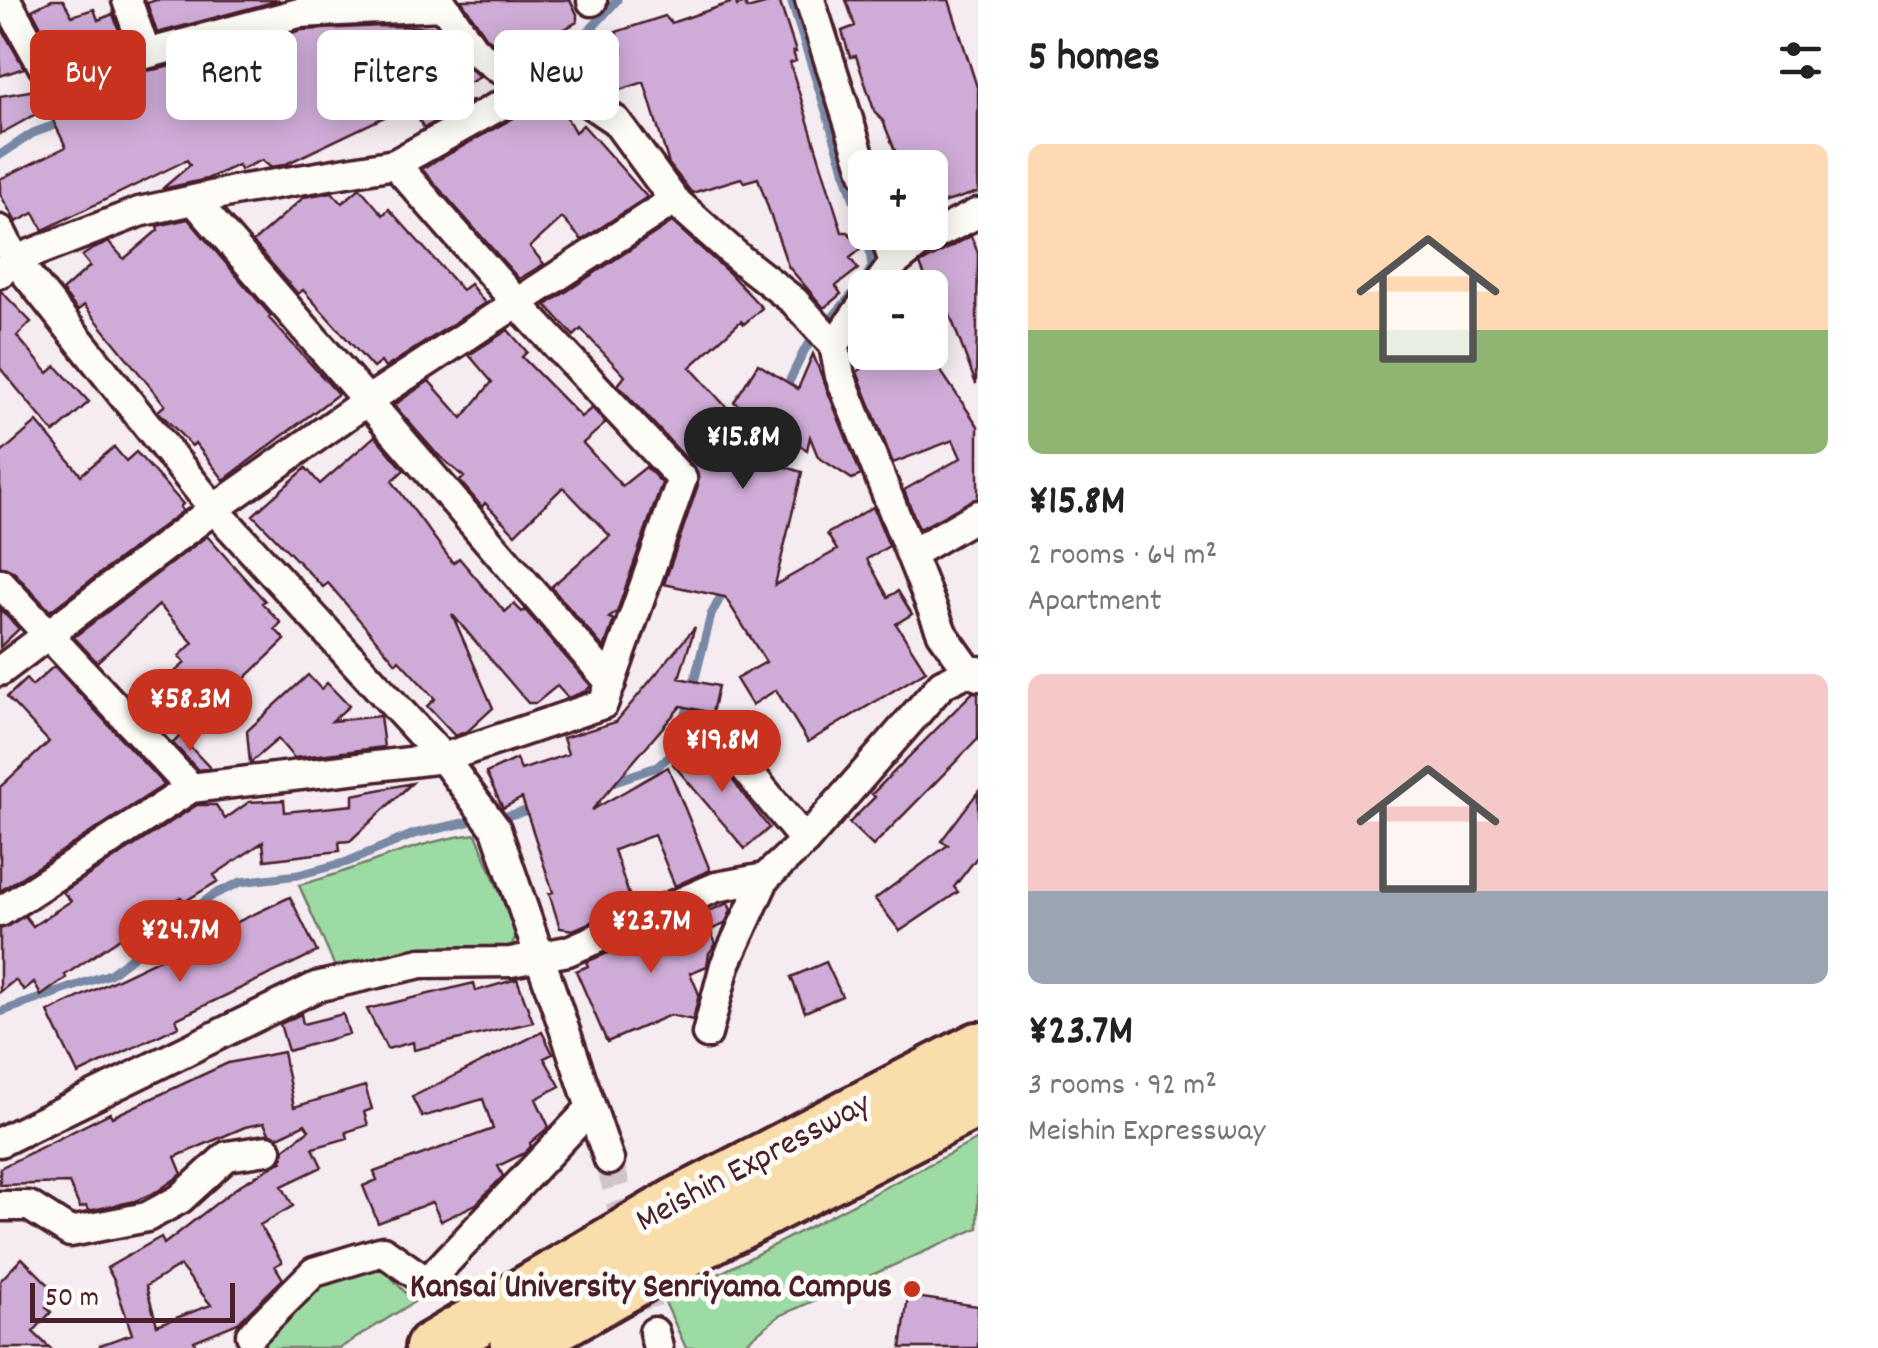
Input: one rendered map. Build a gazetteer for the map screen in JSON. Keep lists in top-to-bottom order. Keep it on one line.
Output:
{"streets":{"highway":["Meishin Expressway"]},"places":["Kansai University Senriyama Campus"],"scale_bar":"50 m","page":{"heading":"5 homes","chip":["Buy","Rent","Filters","New"],"list":[{"name":"¥15.8M","note":"2 rooms · 64 m² · Apartment"},{"name":"¥23.7M","note":"3 rooms · 92 m² · Meishin Expressway"}],"map_buttons":["+","−"],"price":["¥15.8M","¥58.3M","¥19.8M","¥23.7M","¥24.7M"],"scale":"50 m"}}
